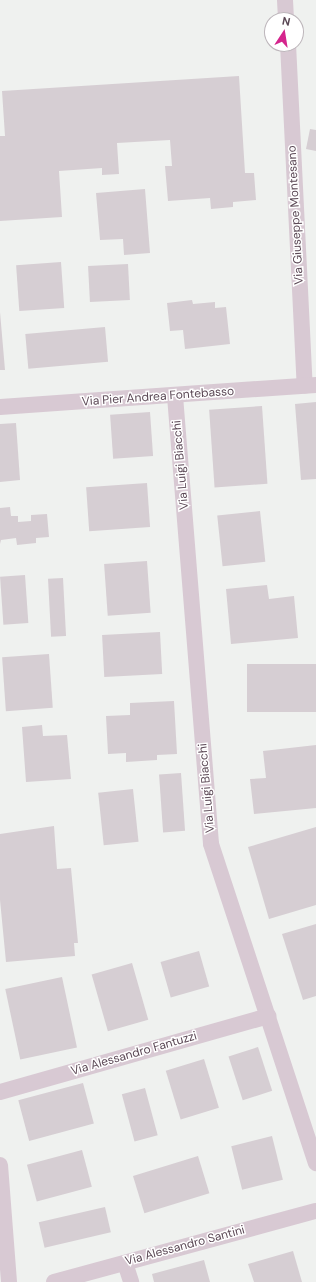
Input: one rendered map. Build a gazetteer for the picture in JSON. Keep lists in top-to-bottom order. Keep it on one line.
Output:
{"streets":{"street":["Via Giuseppe Montesano","Via Pier Andrea Fontebasso","Via Luigi Biacchi","Via Alessandro Fantuzzi","Via Alessandro Santini"]},"crossings":[["Via Giuseppe Montesano","Via Pier Andrea Fontebasso"],["Via Pier Andrea Fontebasso","Via Luigi Biacchi"],["Via Luigi Biacchi","Via Alessandro Fantuzzi"]],"north":"top"}
